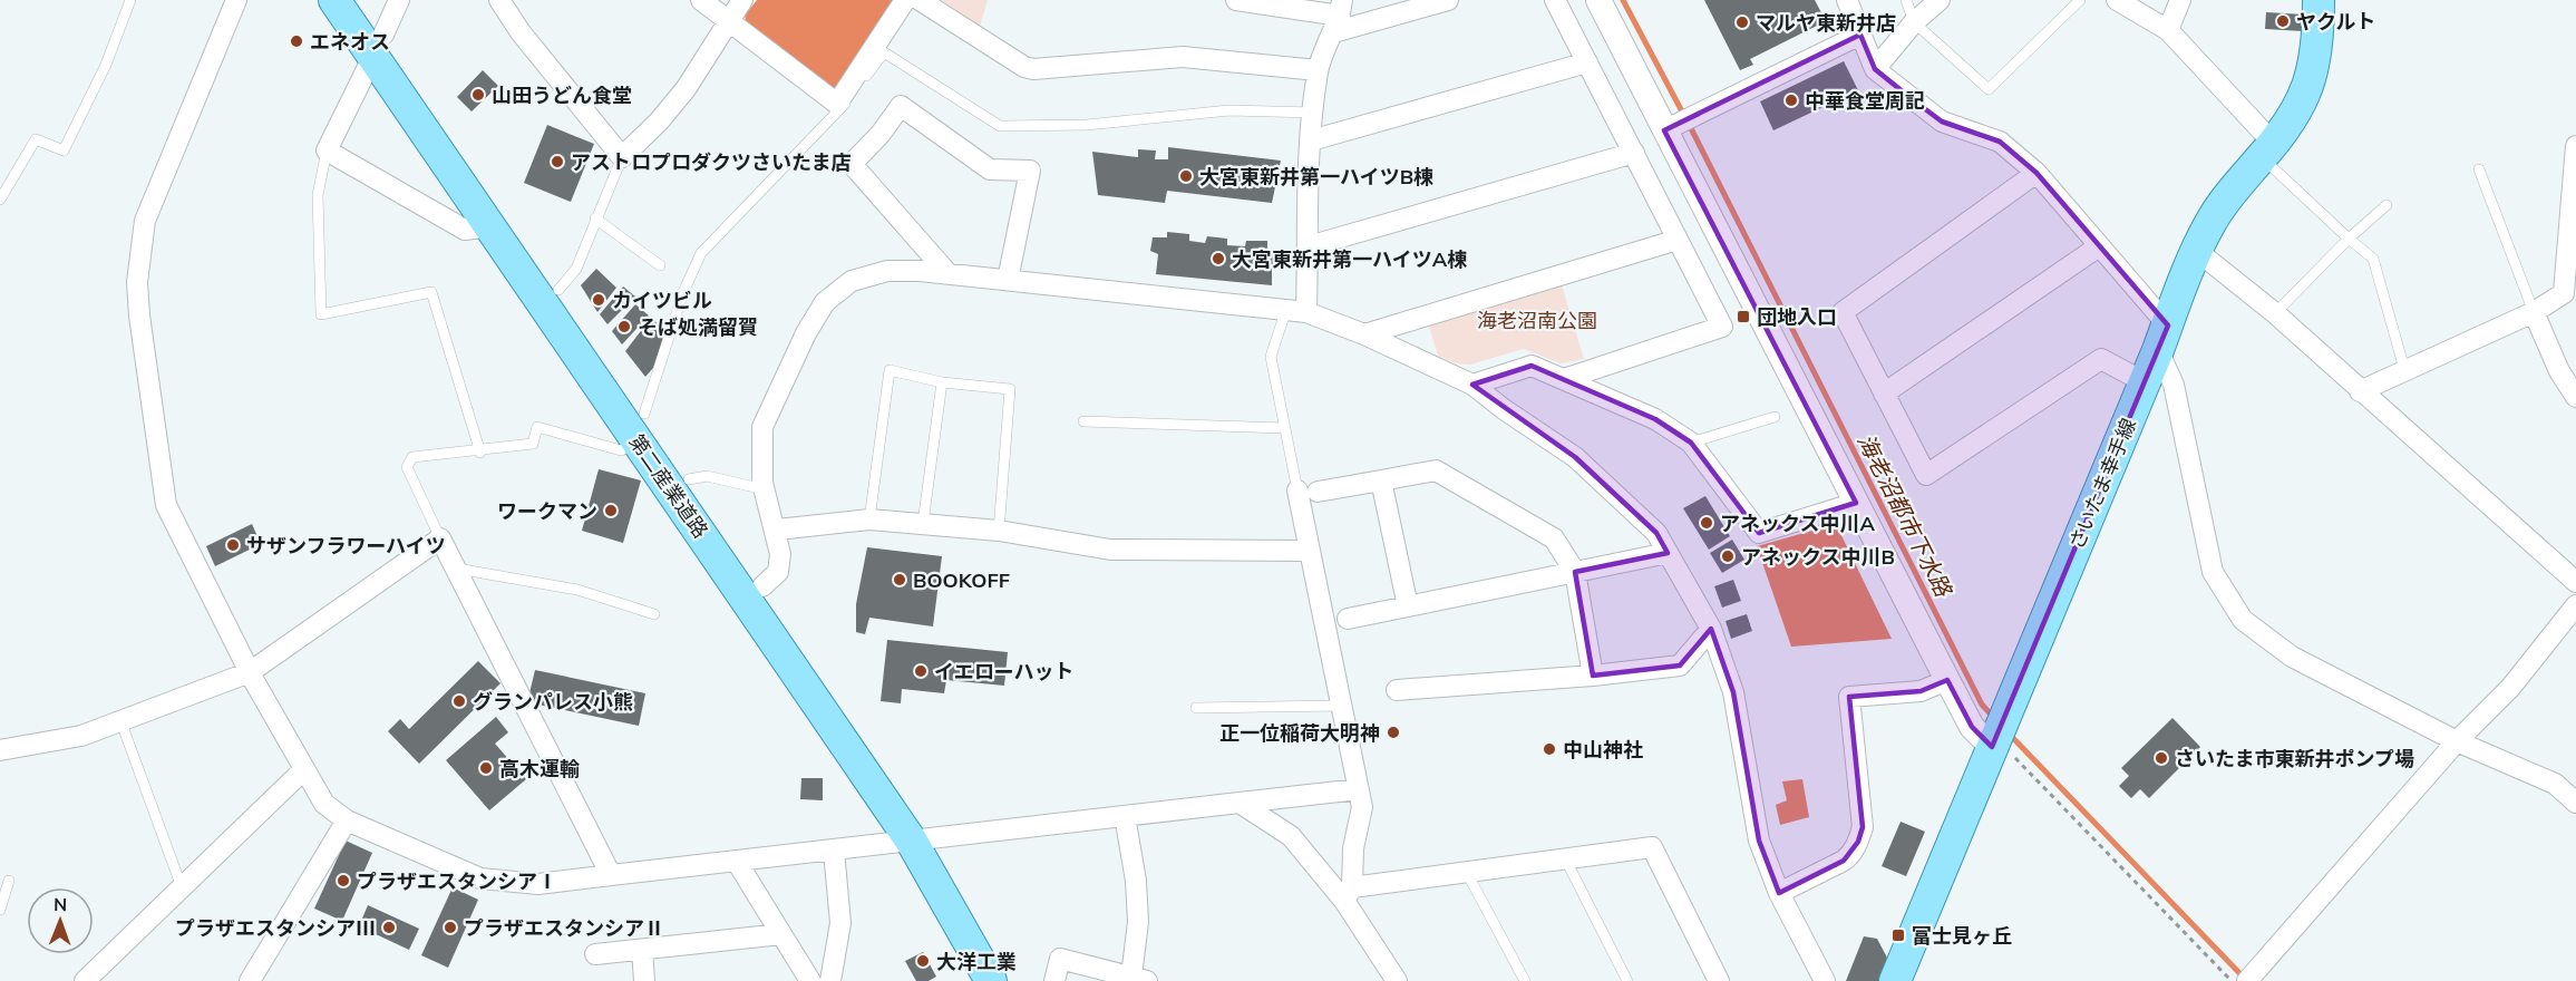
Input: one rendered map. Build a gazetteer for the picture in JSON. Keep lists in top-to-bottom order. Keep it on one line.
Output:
{"streets":{"main road":["さいたま幸手線","第二産業道路"]},"water":["海老沼都市下水路"],"parks":["海老沼南公園"],"places":{"other":["ヤクルト","マルヤ東新井店","エネオス","山田うどん食堂","中華食堂周記","アストロプロダクツさいたま店","大宮東新井第一ハイツB棟","大宮東新井第一ハイツA棟","カイツビル","そば処満留賀","ワークマン","アネックス中川A","サザンフラワーハイツ","アネックス中川B","BOOKOFF","イエローハット","グランパレス小熊","正一位稲荷大明神","中山神社","さいたま市東新井ポンプ場","高木運輸","プラザエスタンシアⅠ","プラザエスタンシアⅢ","プラザエスタンシアⅡ","大洋工業"],"transit":["団地入口","富士見ヶ丘"]},"north":"top"}
